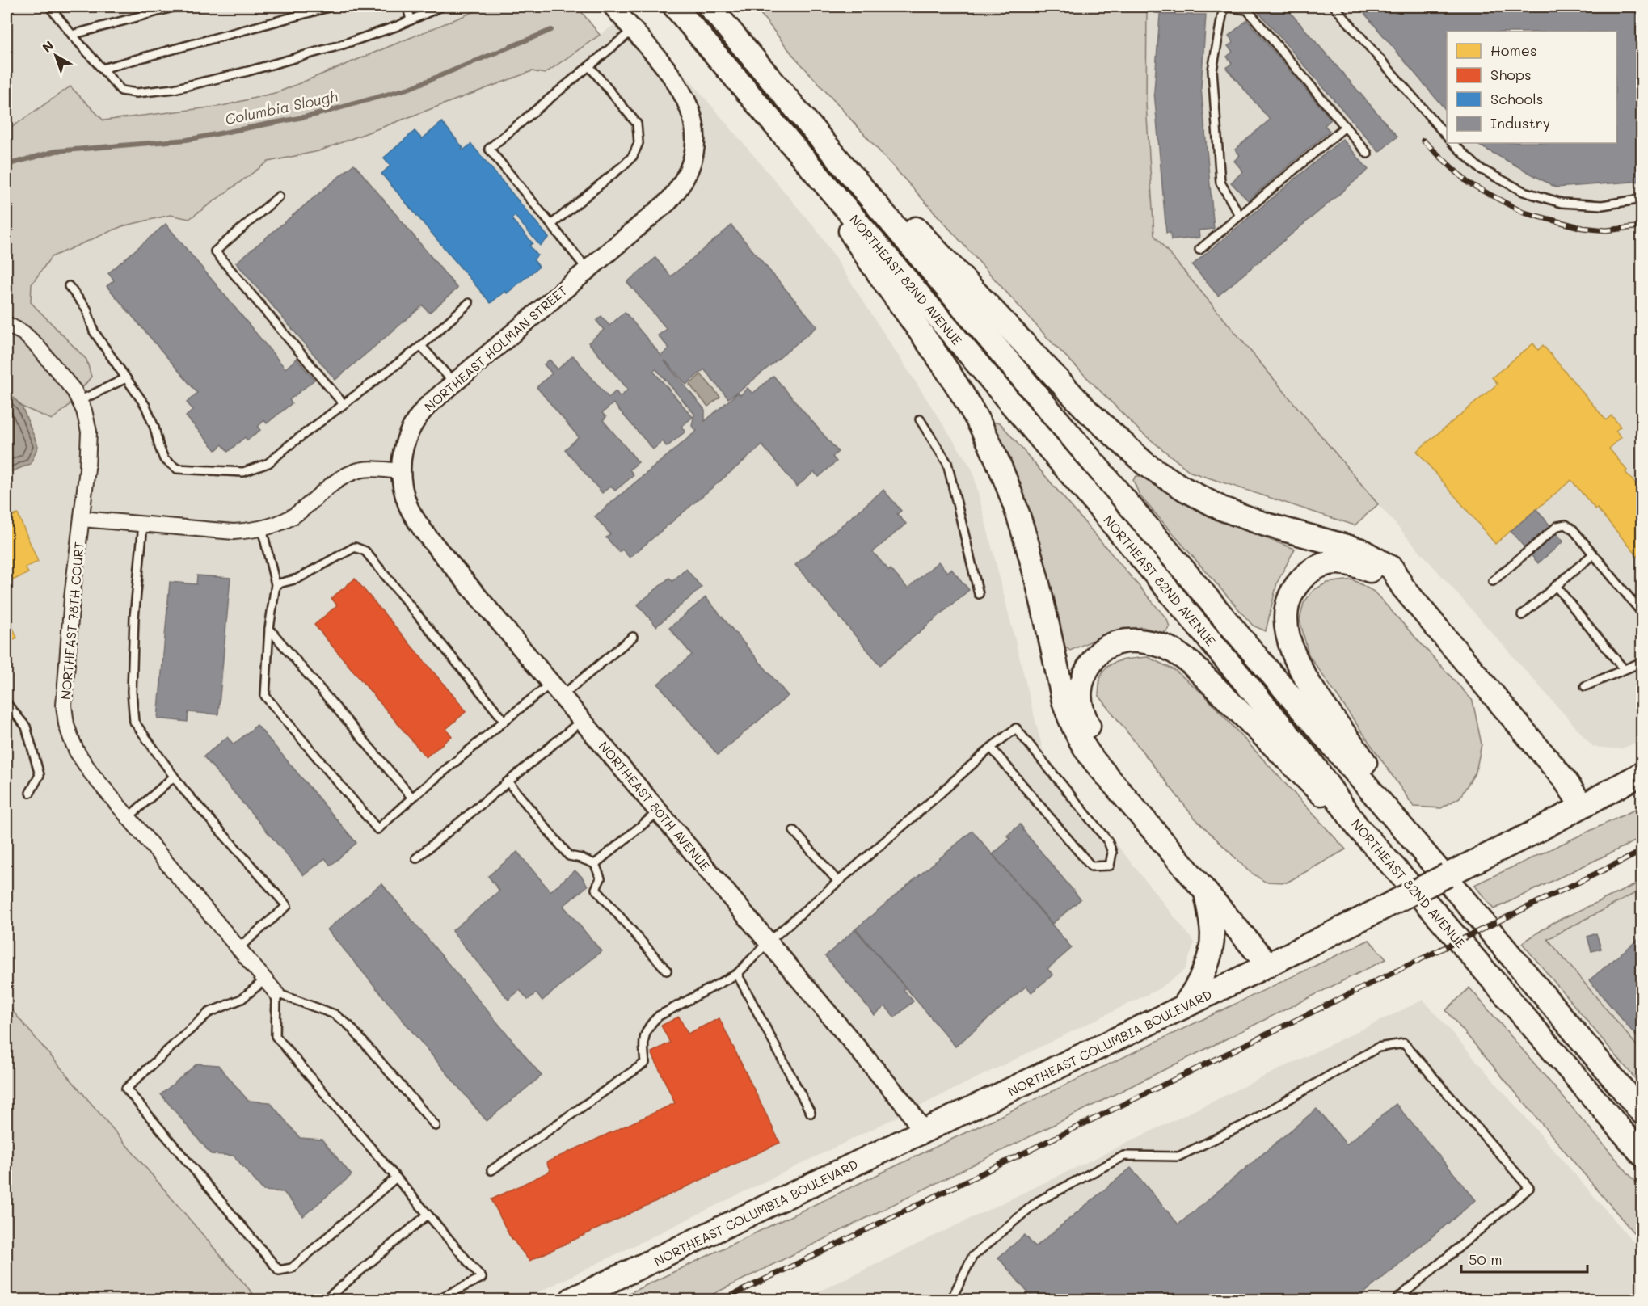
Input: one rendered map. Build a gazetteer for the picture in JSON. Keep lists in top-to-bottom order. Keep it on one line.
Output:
{"streets":{"main road":["NORTHEAST 82ND AVENUE","NORTHEAST COLUMBIA BOULEVARD"],"street":["NORTHEAST HOLMAN STREET","NORTHEAST 78TH COURT","NORTHEAST 80TH AVENUE"]},"crossings":[["NORTHEAST HOLMAN STREET","NORTHEAST 80TH AVENUE"],["NORTHEAST 80TH AVENUE","NORTHEAST COLUMBIA BOULEVARD"]],"water":["Columbia Slough"],"legend":["Homes","Shops","Schools","Industry"],"scale_bar":"50 m","north":"top left"}
